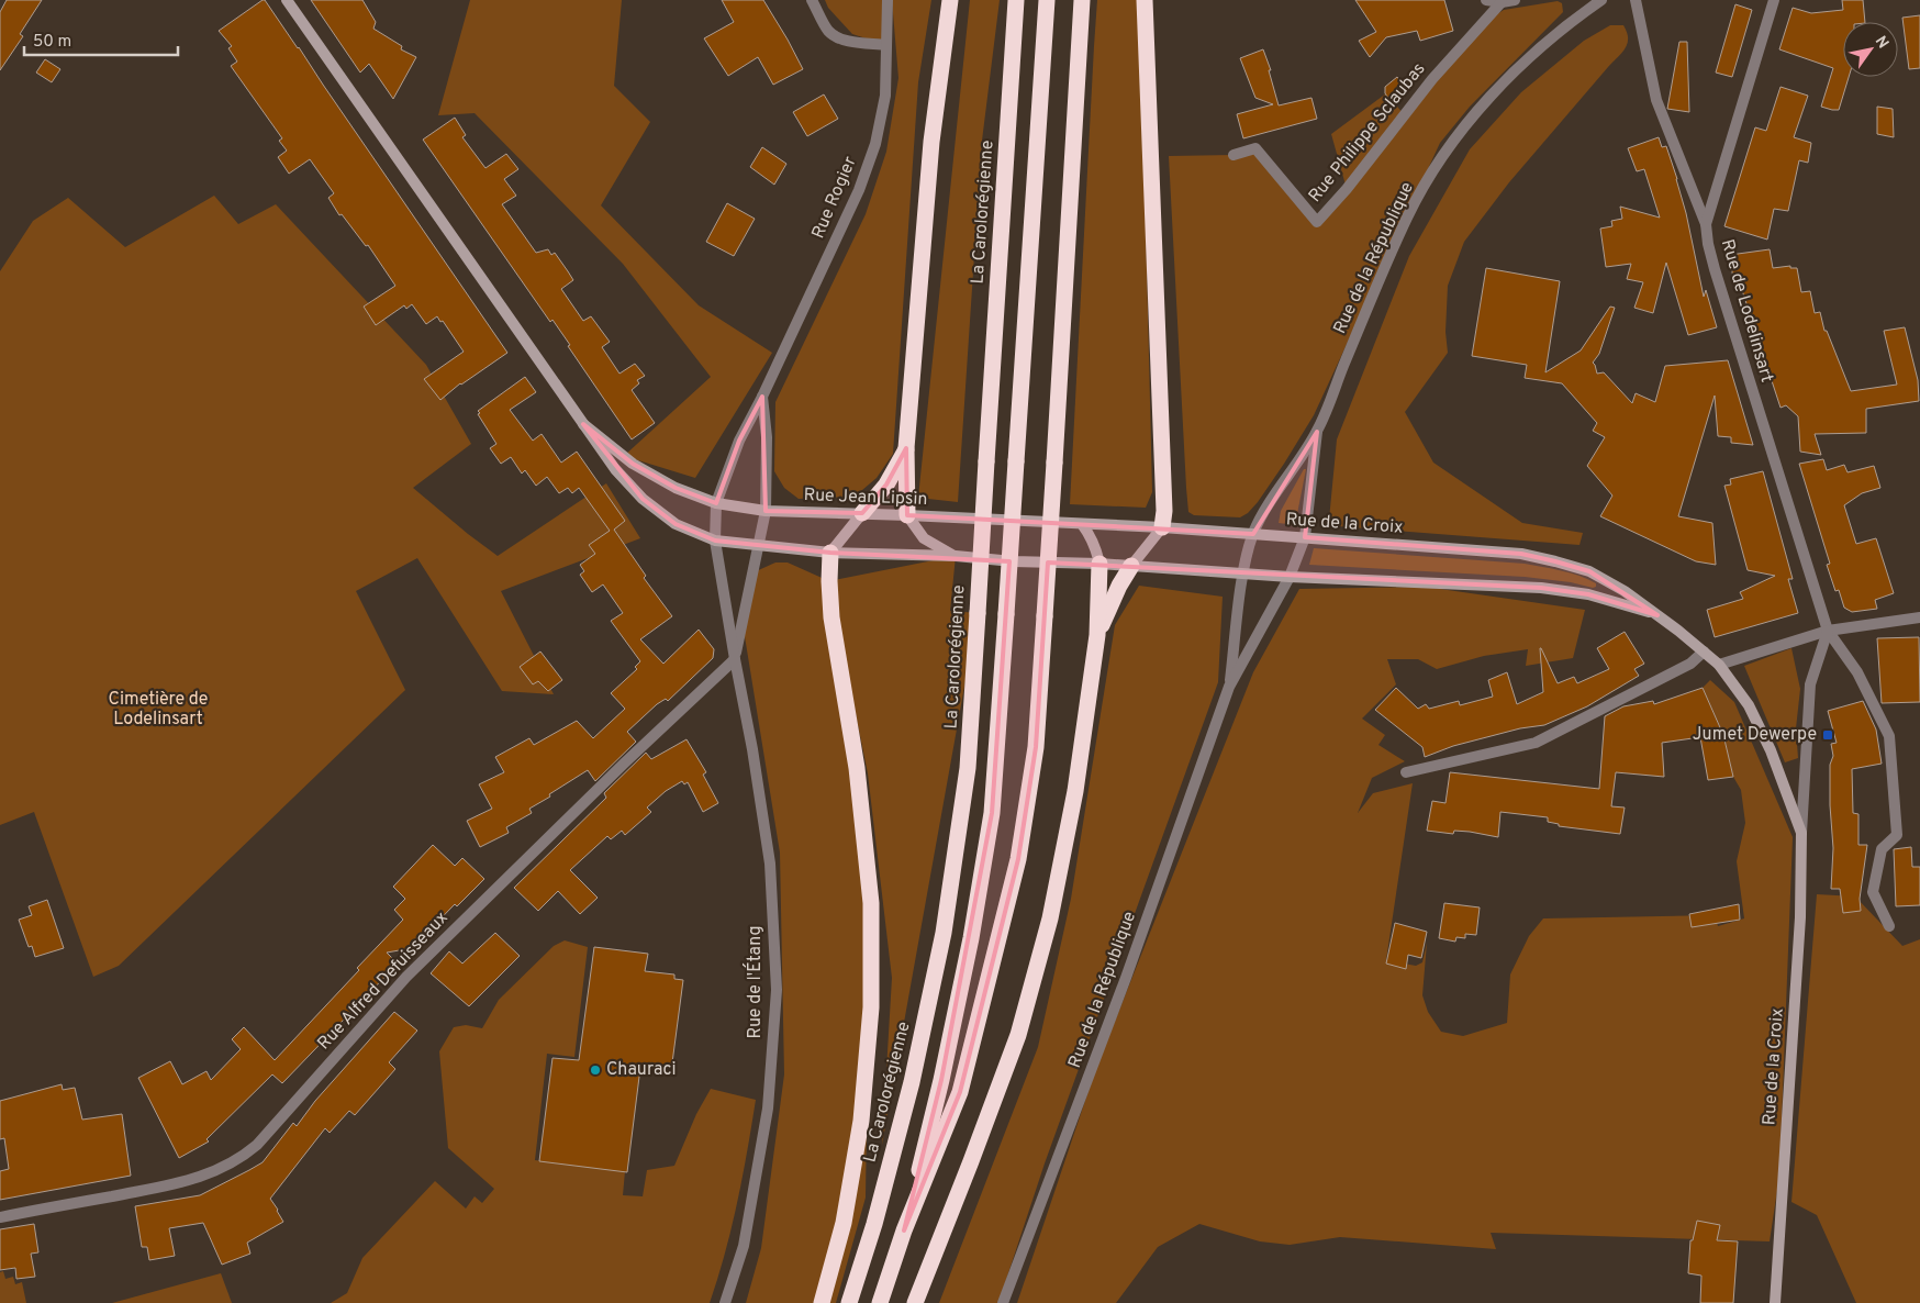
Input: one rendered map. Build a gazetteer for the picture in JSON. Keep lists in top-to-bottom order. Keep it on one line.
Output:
{"streets":{"highway":["La Carolorégienne"],"street":["Rue Philippe Sclaubas","Rue Rogier","Rue de la République","Rue de Lodelinsart","Rue Jean Lipsin","Rue de la Croix","Rue Alfred Defuisseaux","Rue de l'Étang"]},"crossings":[["Rue Rogier","Rue Jean Lipsin"],["Rue Rogier","Rue de l'Étang"],["Rue de la République","Rue de la Croix"],["Rue de Lodelinsart","Rue de la Croix"],["Rue Jean Lipsin","Rue de la Croix"],["Rue Jean Lipsin","Rue de l'Étang"],["Rue Alfred Defuisseaux","Rue de l'Étang"]],"parks":["Cimetière de Lodelinsart"],"places":{"transit":["Jumet Dewerpe"],"other":["Chauraci"]},"scale_bar":"50 m","north":"top right"}
